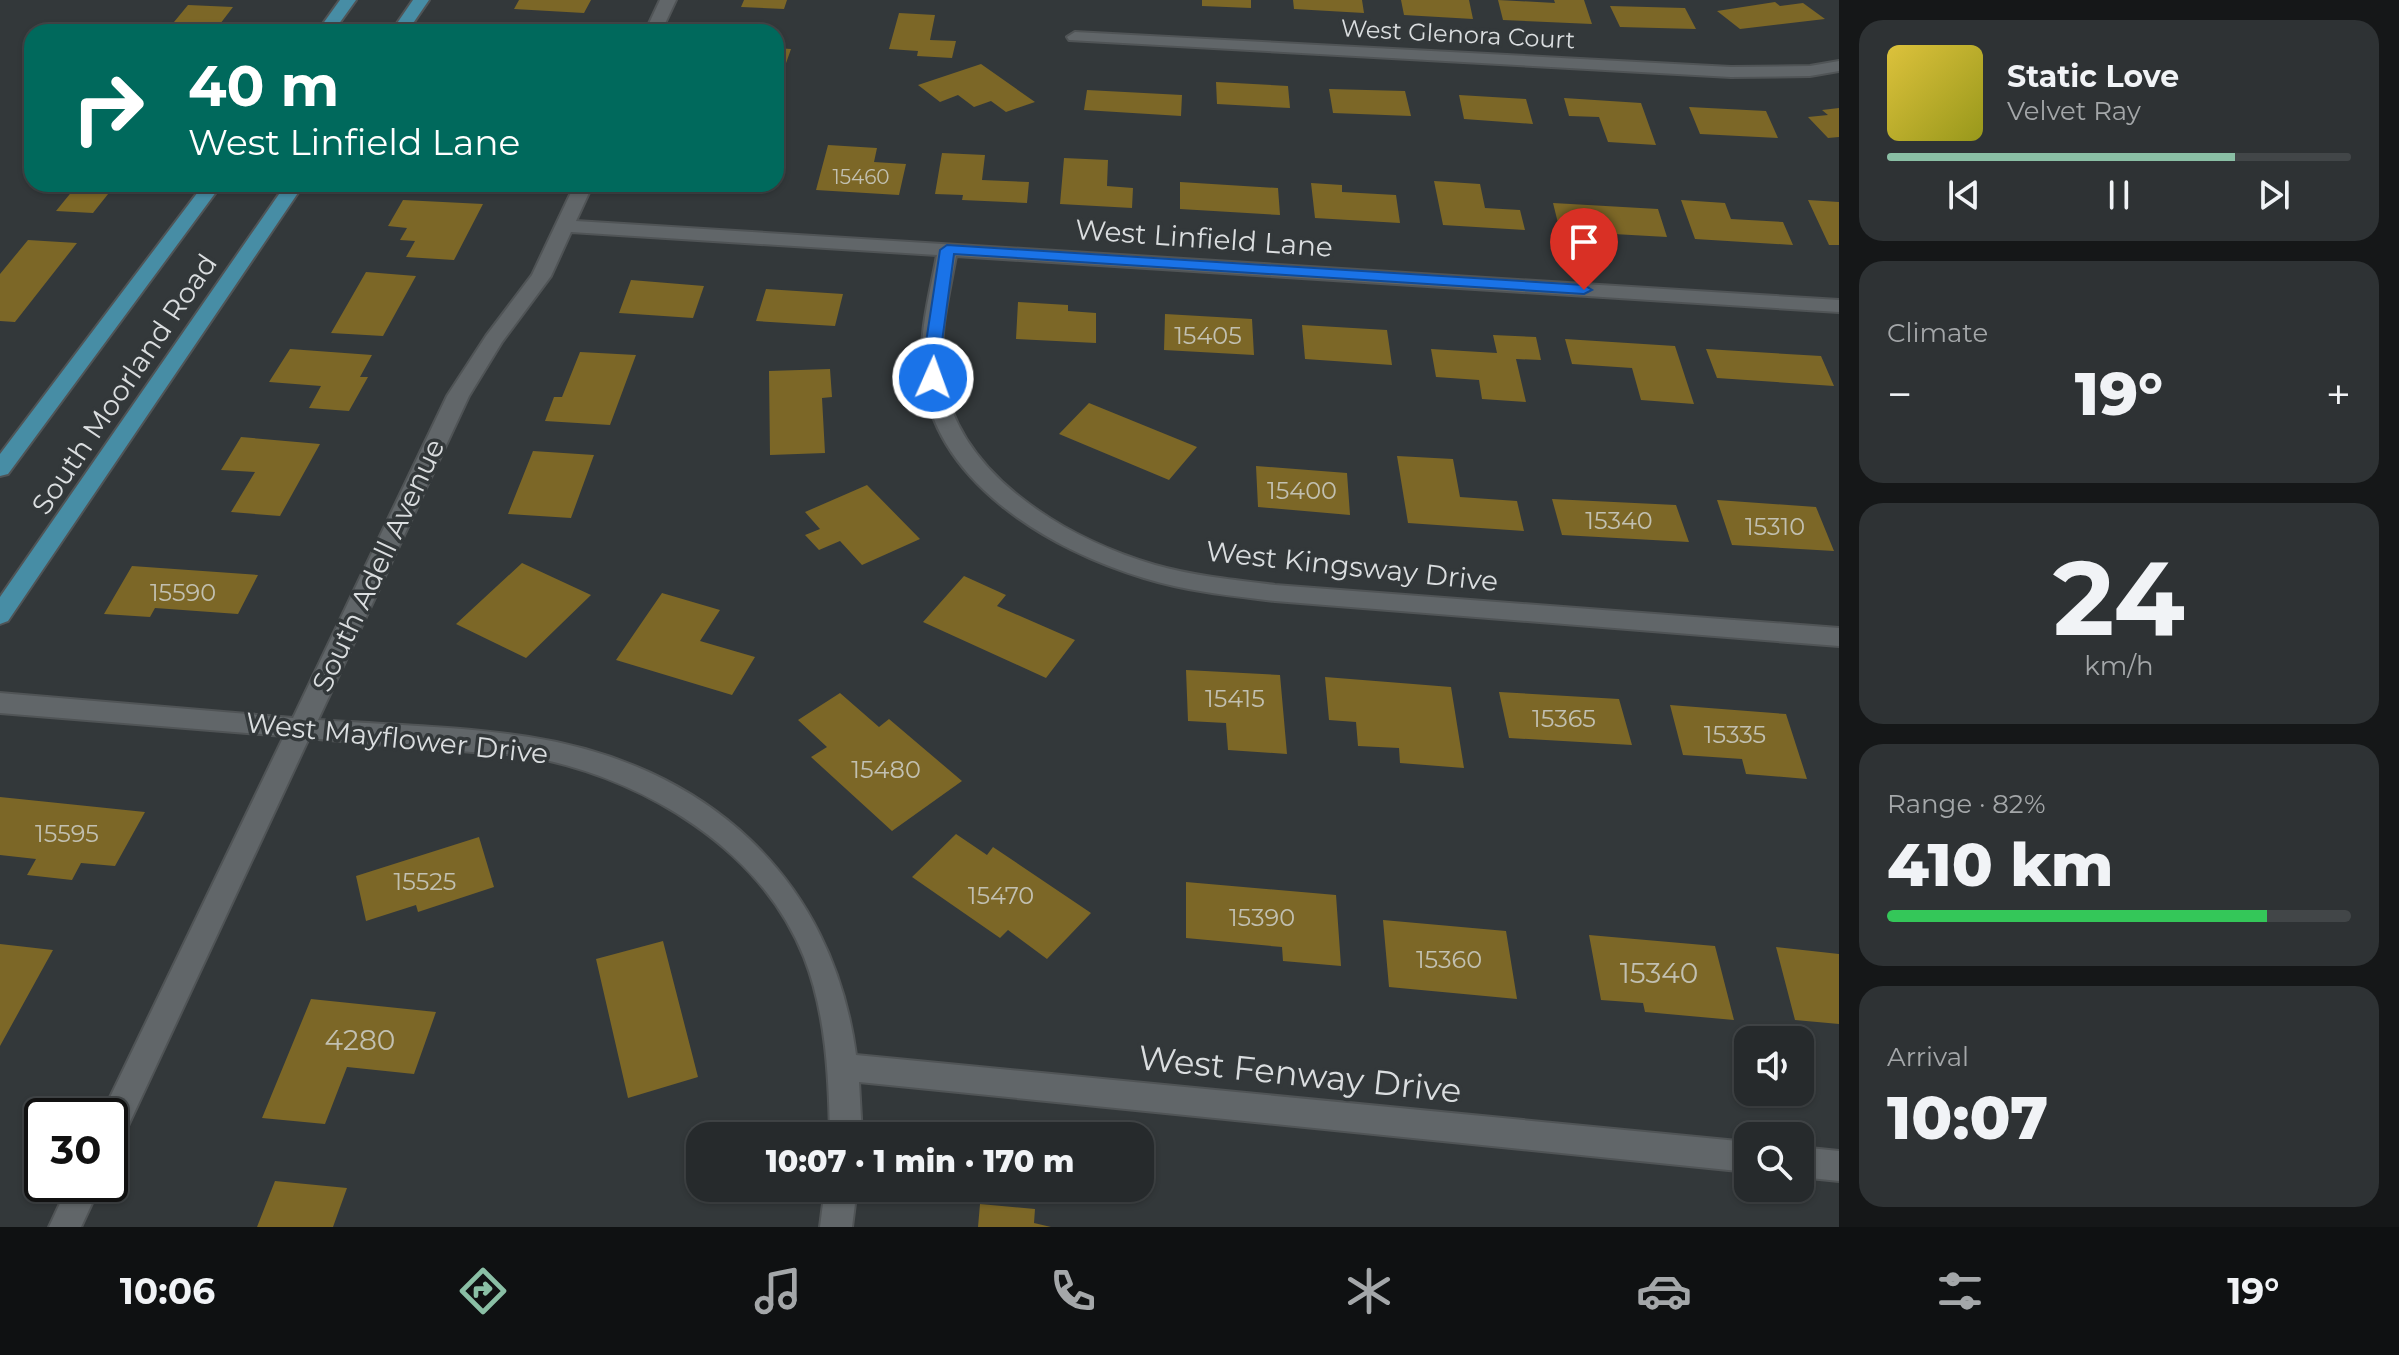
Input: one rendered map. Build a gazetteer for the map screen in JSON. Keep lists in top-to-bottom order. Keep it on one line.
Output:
{"streets":{"main road":["South Moorland Road"],"street":["West Glenora Court","West Linfield Lane","South Adell Avenue","West Kingsway Drive","West Mayflower Drive","West Fenway Drive"]},"crossings":[["West Linfield Lane","South Adell Avenue"],["West Linfield Lane","West Kingsway Drive"],["South Adell Avenue","West Mayflower Drive"],["West Mayflower Drive","West Fenway Drive"]],"house_numbers":["15460","15405","15400","15340","15310","15590","15415","15365","15335","15480","15595","15525","15470","15390","15360","15340","4280"],"page":{"turn":["40 m","West Linfield Lane"],"song":["Static Love","Velvet Ray"],"tile":["Climate",["24","km/h"],["Range · 82%","410 km"],["Arrival","10:07"]],"heat":["−","19°","+"],"limit":"30","trip":"10:07 · 1 min · 170 m","tabs":["10:06","19°"]}}
